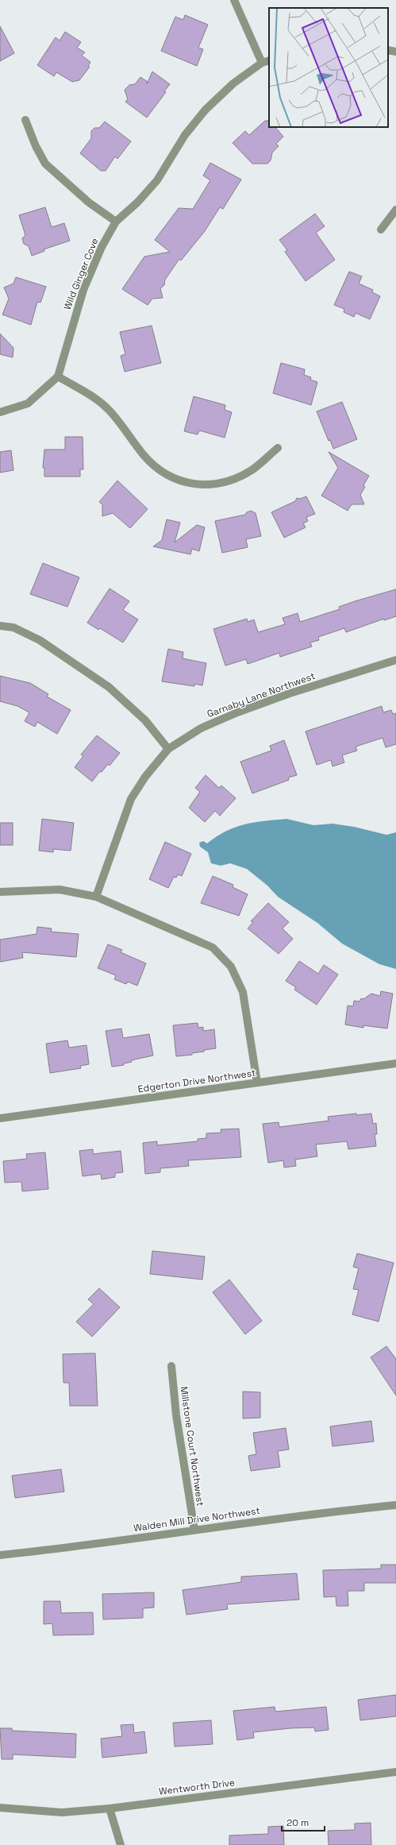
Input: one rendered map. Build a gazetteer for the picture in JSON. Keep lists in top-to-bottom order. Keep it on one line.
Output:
{"streets":{"street":["Wild Ginger Cove","Garnaby Lane Northwest","Edgerton Drive Northwest","Millstone Court Northwest","Walden Mill Drive Northwest","Wentworth Drive"]},"crossings":[["Millstone Court Northwest","Walden Mill Drive Northwest"]],"scale_bar":"20 m"}
